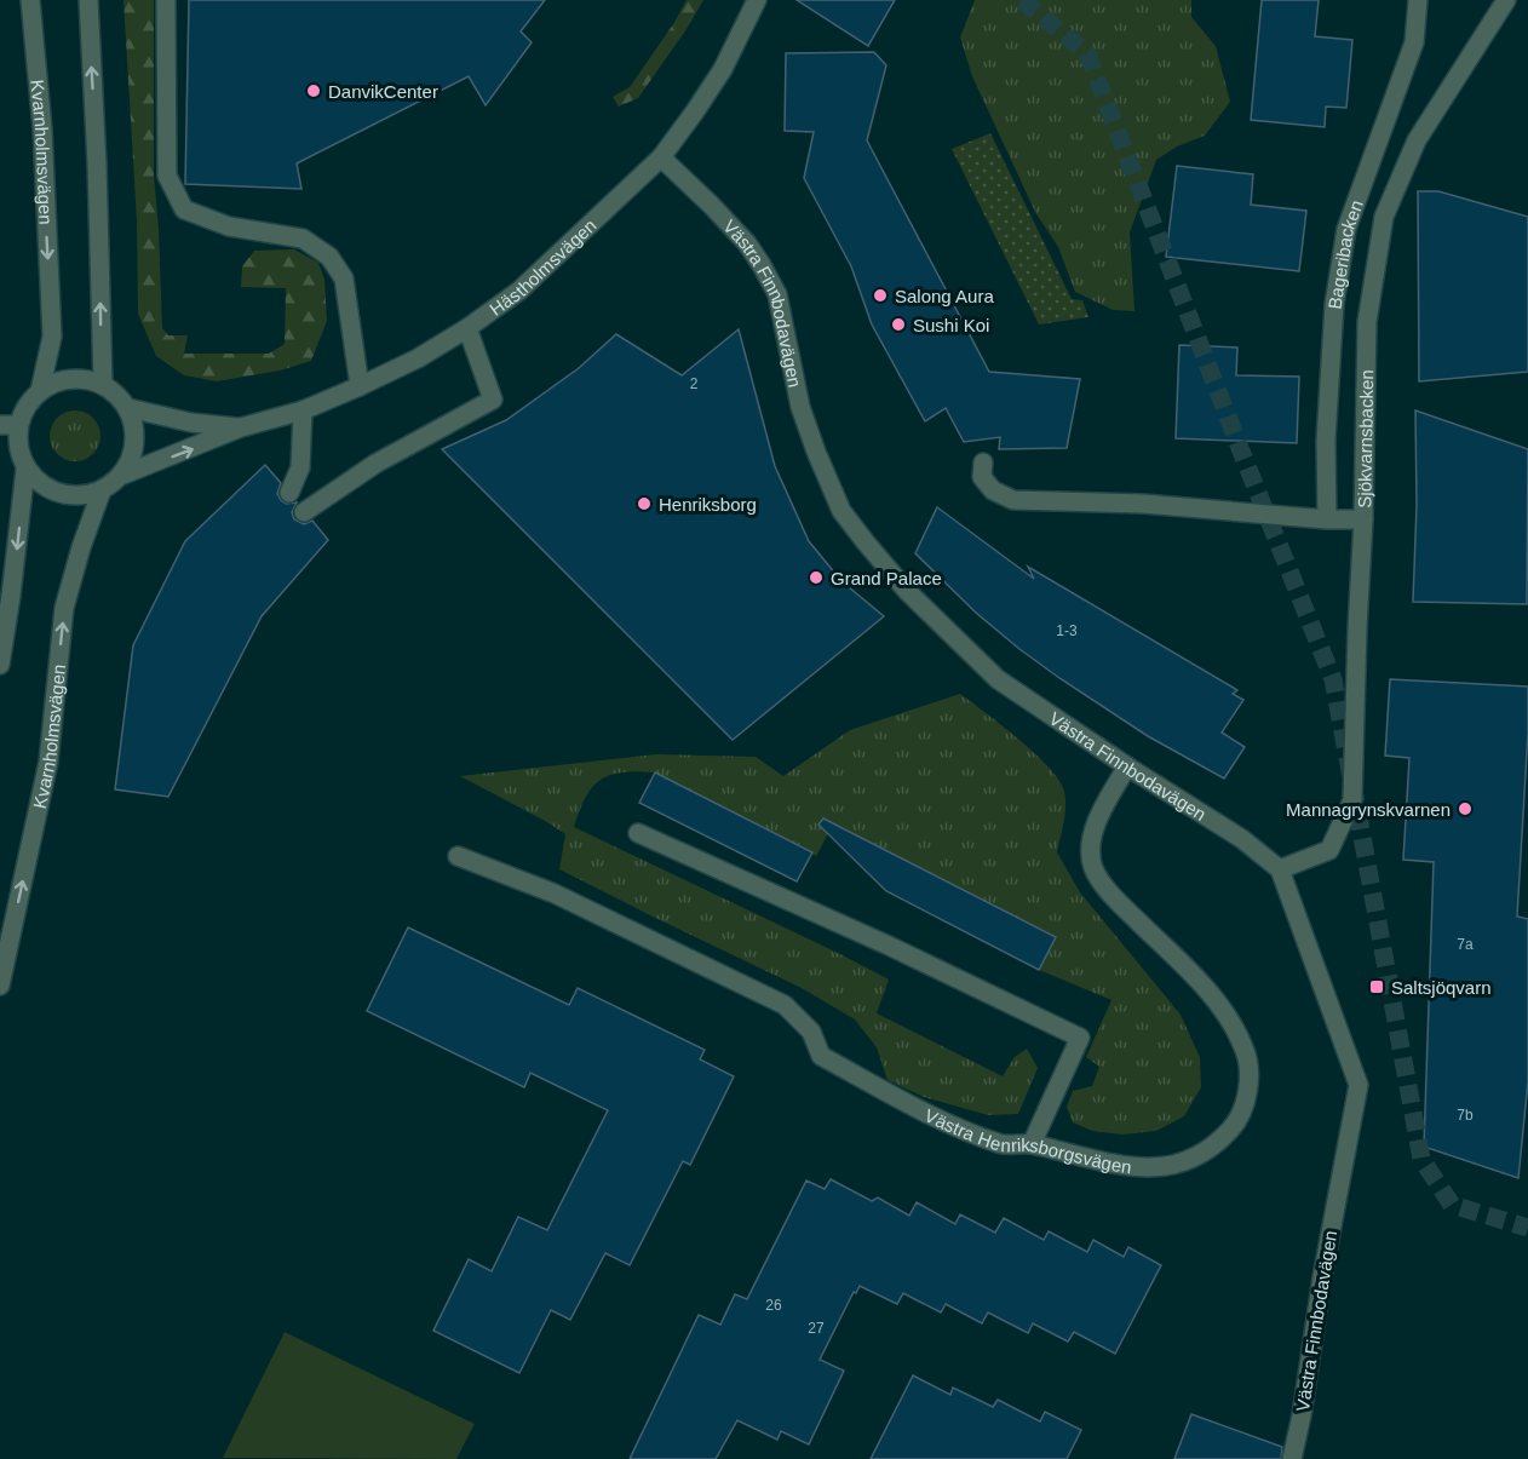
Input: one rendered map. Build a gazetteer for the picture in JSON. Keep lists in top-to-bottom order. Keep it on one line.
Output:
{"streets":{"street":["Kvarnholmsvägen","Bageribacken","Hästholmsvägen","Västra Finnbodavägen","Sjökvarnsbacken","Västra Henriksborgsvägen"]},"crossings":[["Kvarnholmsvägen","Hästholmsvägen"],["Hästholmsvägen","Västra Finnbodavägen"],["Västra Finnbodavägen","Sjökvarnsbacken"],["Västra Finnbodavägen","Västra Henriksborgsvägen"]],"places":{"other":["DanvikCenter","Salong Aura","Sushi Koi","Henriksborg","Grand Palace","Mannagrynskvarnen"],"transit":["Saltsjöqvarn"]},"house_numbers":["2","1-3","7a","7b","26","27"]}
